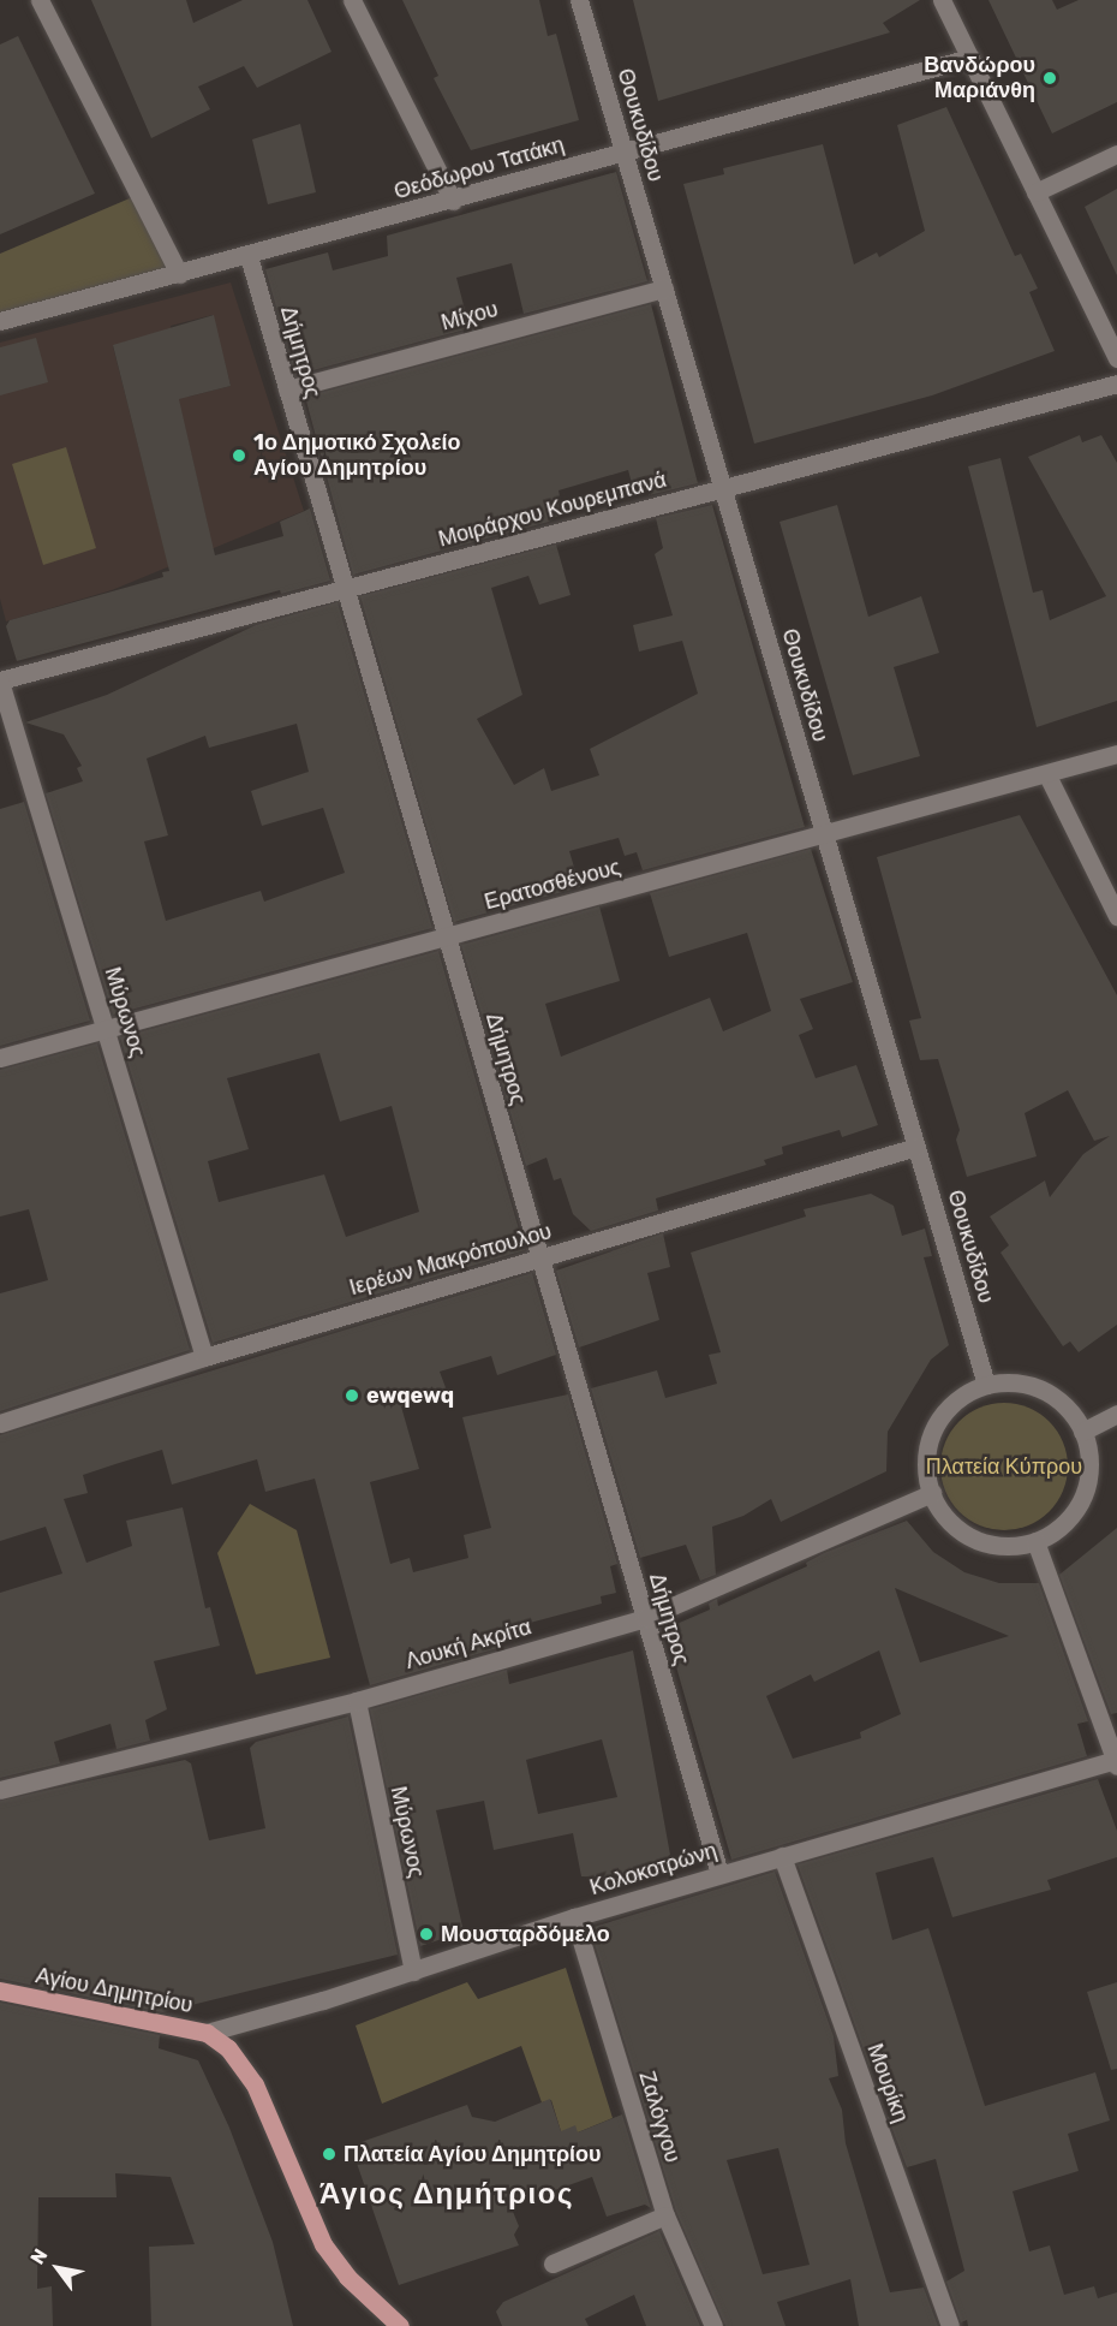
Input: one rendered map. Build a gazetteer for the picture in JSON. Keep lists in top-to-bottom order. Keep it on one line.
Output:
{"streets":{"main road":["Αγίου Δημητρίου"],"street":["Θουκυδίδου","Θεόδωρου Τατάκη","Μίχου","Δήμητρος","Μοιράρχου Κουρεμπανά","Ερατοσθένους","Μύρωνος","Ιερέων Μακρόπουλου","Λουκή Ακρίτα","Κολοκοτρώνη","Μουρίκη","Ζαλόγγου"]},"crossings":[["Θουκυδίδου","Θεόδωρου Τατάκη"],["Θουκυδίδου","Μίχου"],["Θουκυδίδου","Μοιράρχου Κουρεμπανά"],["Θουκυδίδου","Ερατοσθένους"],["Θουκυδίδου","Ιερέων Μακρόπουλου"],["Θουκυδίδου","Λουκή Ακρίτα"],["Θεόδωρου Τατάκη","Δήμητρος"],["Μίχου","Δήμητρος"],["Δήμητρος","Μοιράρχου Κουρεμπανά"],["Δήμητρος","Ερατοσθένους"],["Δήμητρος","Ιερέων Μακρόπουλου"],["Δήμητρος","Λουκή Ακρίτα"],["Δήμητρος","Κολοκοτρώνη"],["Μοιράρχου Κουρεμπανά","Μύρωνος"],["Ερατοσθένους","Μύρωνος"],["Μύρωνος","Ιερέων Μακρόπουλου"],["Μύρωνος","Λουκή Ακρίτα"],["Μύρωνος","Κολοκοτρώνη"],["Κολοκοτρώνη","Αγίου Δημητρίου"],["Κολοκοτρώνη","Μουρίκη"],["Κολοκοτρώνη","Ζαλόγγου"]],"districts":["Άγιος Δημήτριος"],"parks":["Πλατεία Κύπρου"],"places":["Βανδώρου Μαριάνθη","1ο Δημοτικό Σχολείο Αγίου Δημητρίου","ewqewq","Μουσταρδόμελο","Πλατεία Αγίου Δημητρίου"],"north":"top left"}
